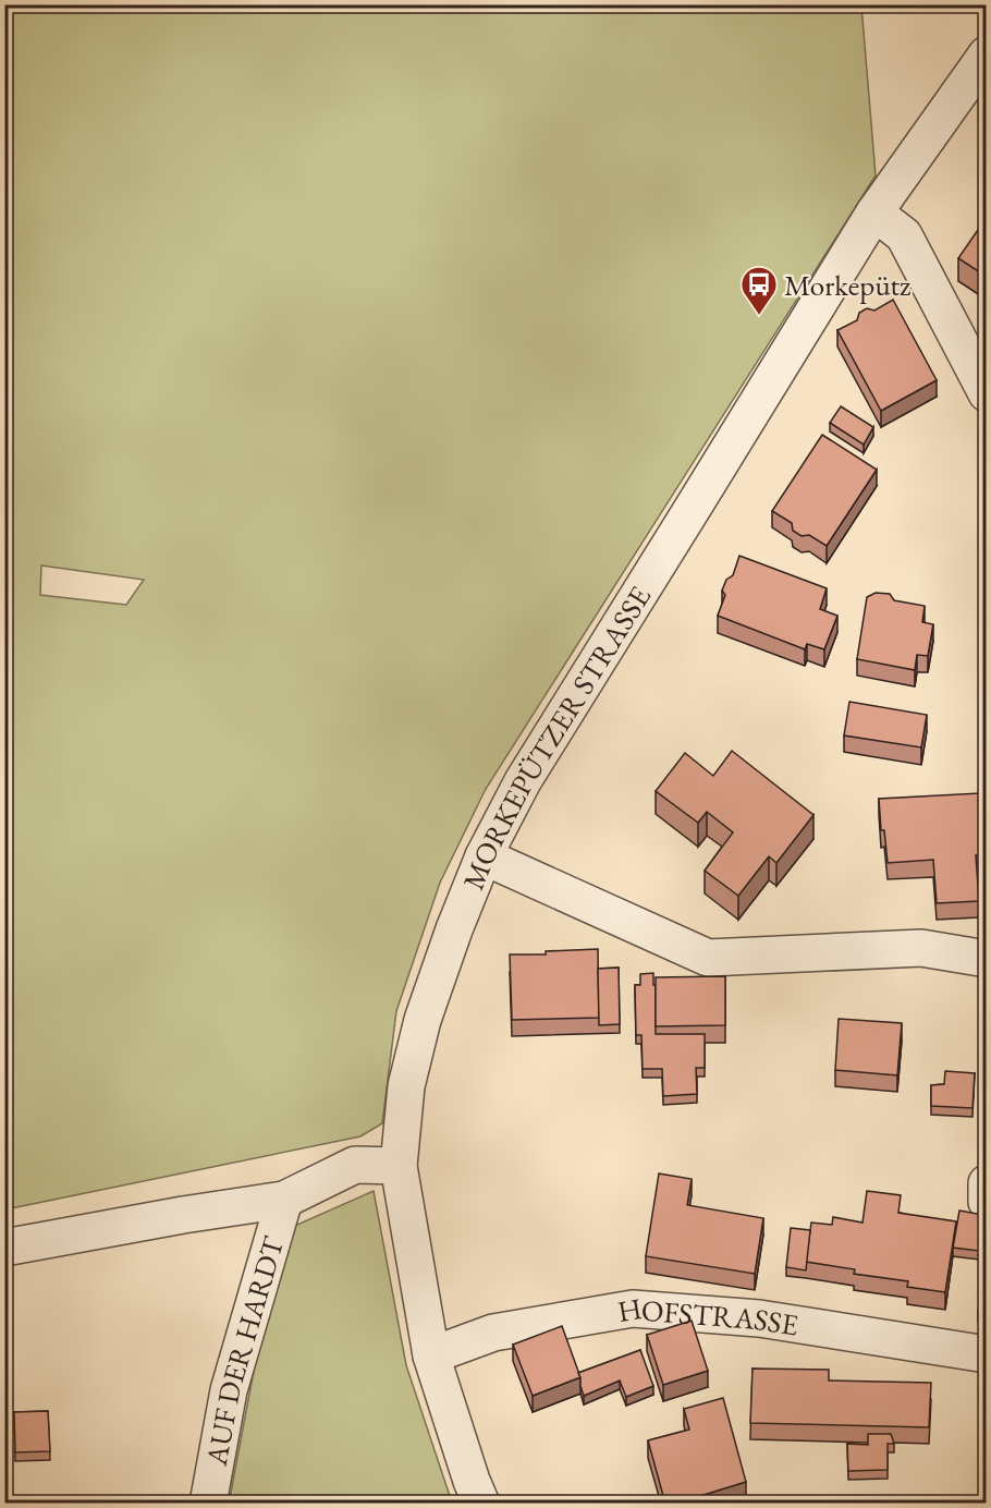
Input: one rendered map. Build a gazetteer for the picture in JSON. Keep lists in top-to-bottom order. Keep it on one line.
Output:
{"streets":{"street":["MORKEPÜTZER STRASSE","HOFSTRASSE","AUF DER HARDT"]},"crossings":[["MORKEPÜTZER STRASSE","HOFSTRASSE"],["MORKEPÜTZER STRASSE","AUF DER HARDT"]],"places":{"bus stop":["Morkepütz"]}}
